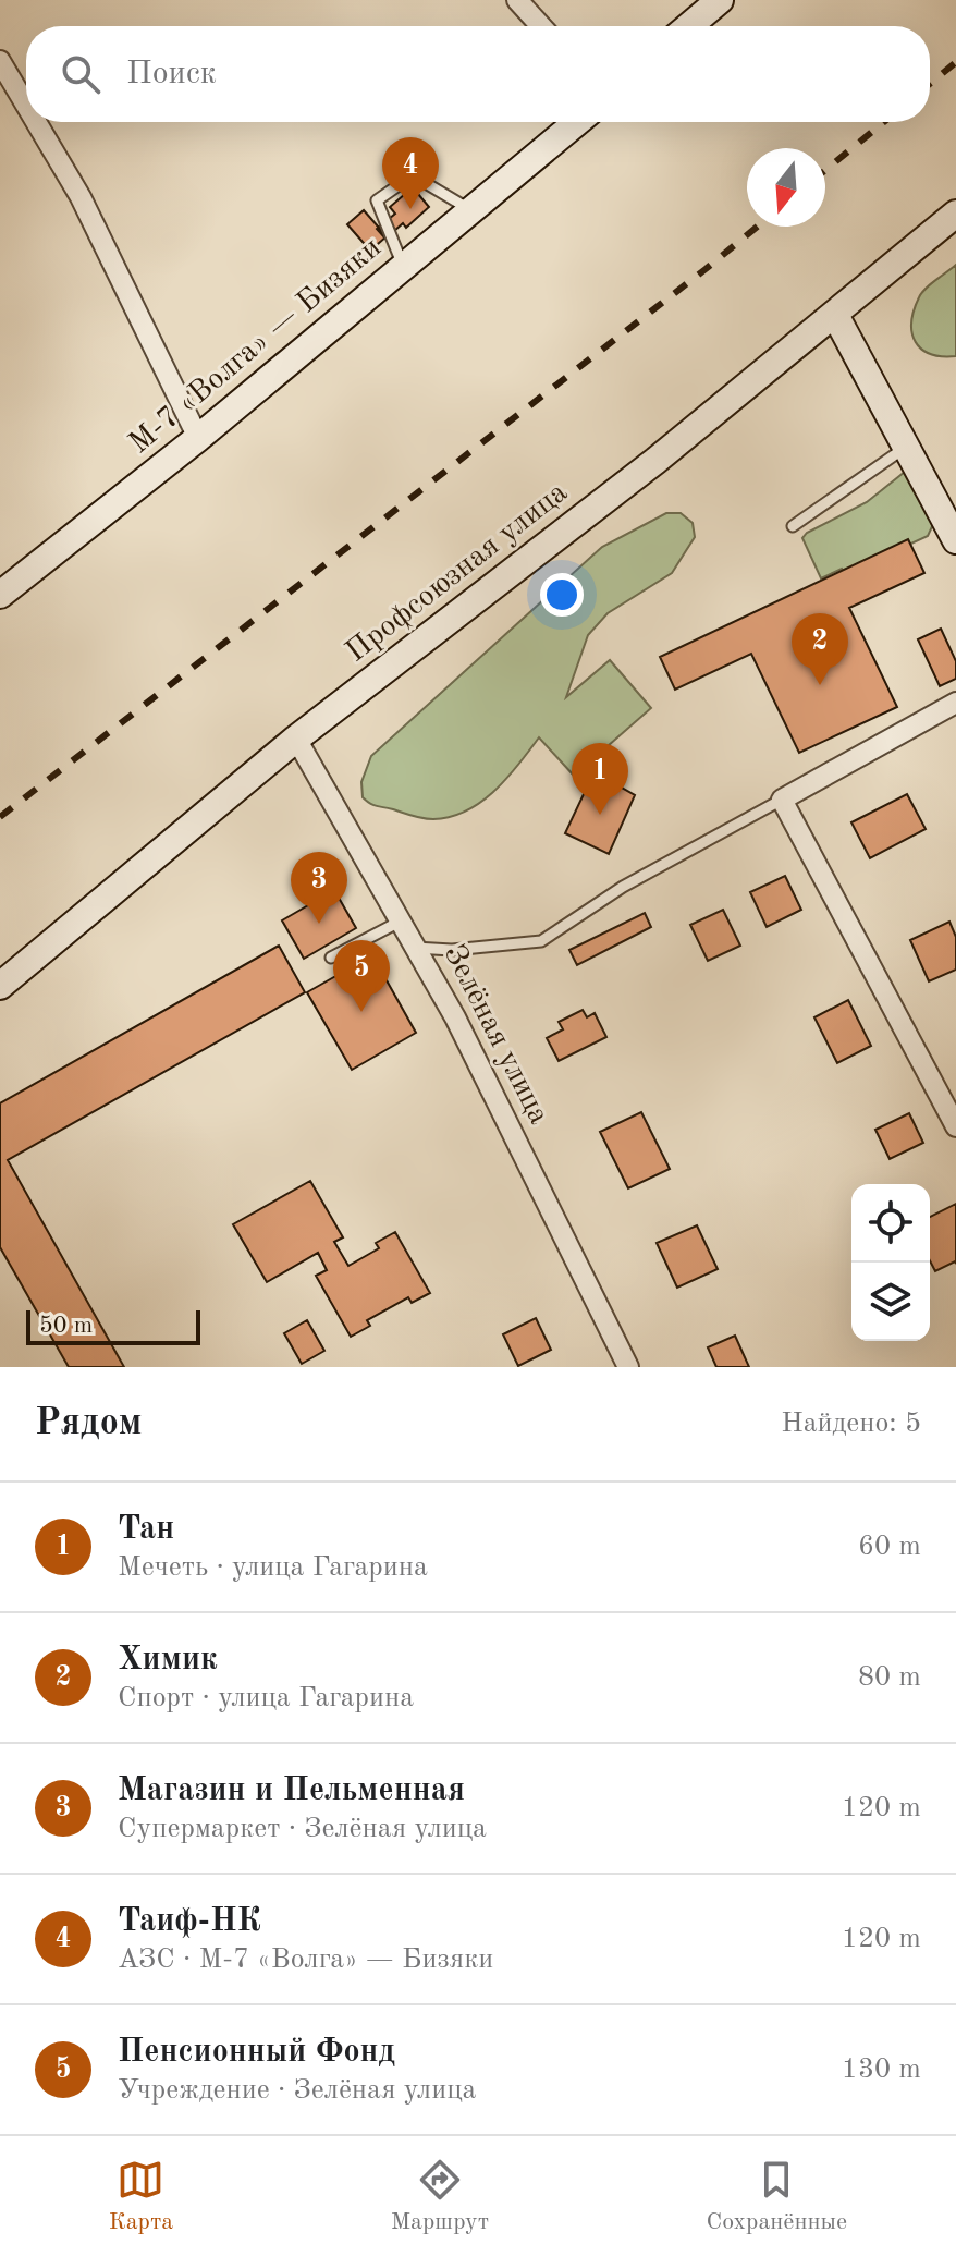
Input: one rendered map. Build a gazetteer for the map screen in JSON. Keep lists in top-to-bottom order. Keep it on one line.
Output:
{"streets":{"main road":["М-7 «Волга» — Бизяки","Профсоюзная улица"],"street":["Зелёная улица"]},"crossings":[["Профсоюзная улица","Зелёная улица"]],"scale_bar":"50 m","north":"bottom","page":{"search":"Поиск","pins":["4","2","1","3","5"],"scale":"50 m","heading":["Рядом","Найдено: 5"],"list":[{"mark":"1","name":"Тан","note":"Мечеть · улица Гагарина","value":"60 m"},{"mark":"2","name":"Химик","note":"Спорт · улица Гагарина","value":"80 m"},{"mark":"3","name":"Магазин и Пельменная","note":"Супермаркет · Зелёная улица","value":"120 m"},{"mark":"4","name":"Таиф-НК","note":"АЗС · М-7 «Волга» — Бизяки","value":"120 m"},{"mark":"5","name":"Пенсионный Фонд","note":"Учреждение · Зелёная улица","value":"130 m"}],"nav":["Карта","Маршрут","Сохранённые"]}}
